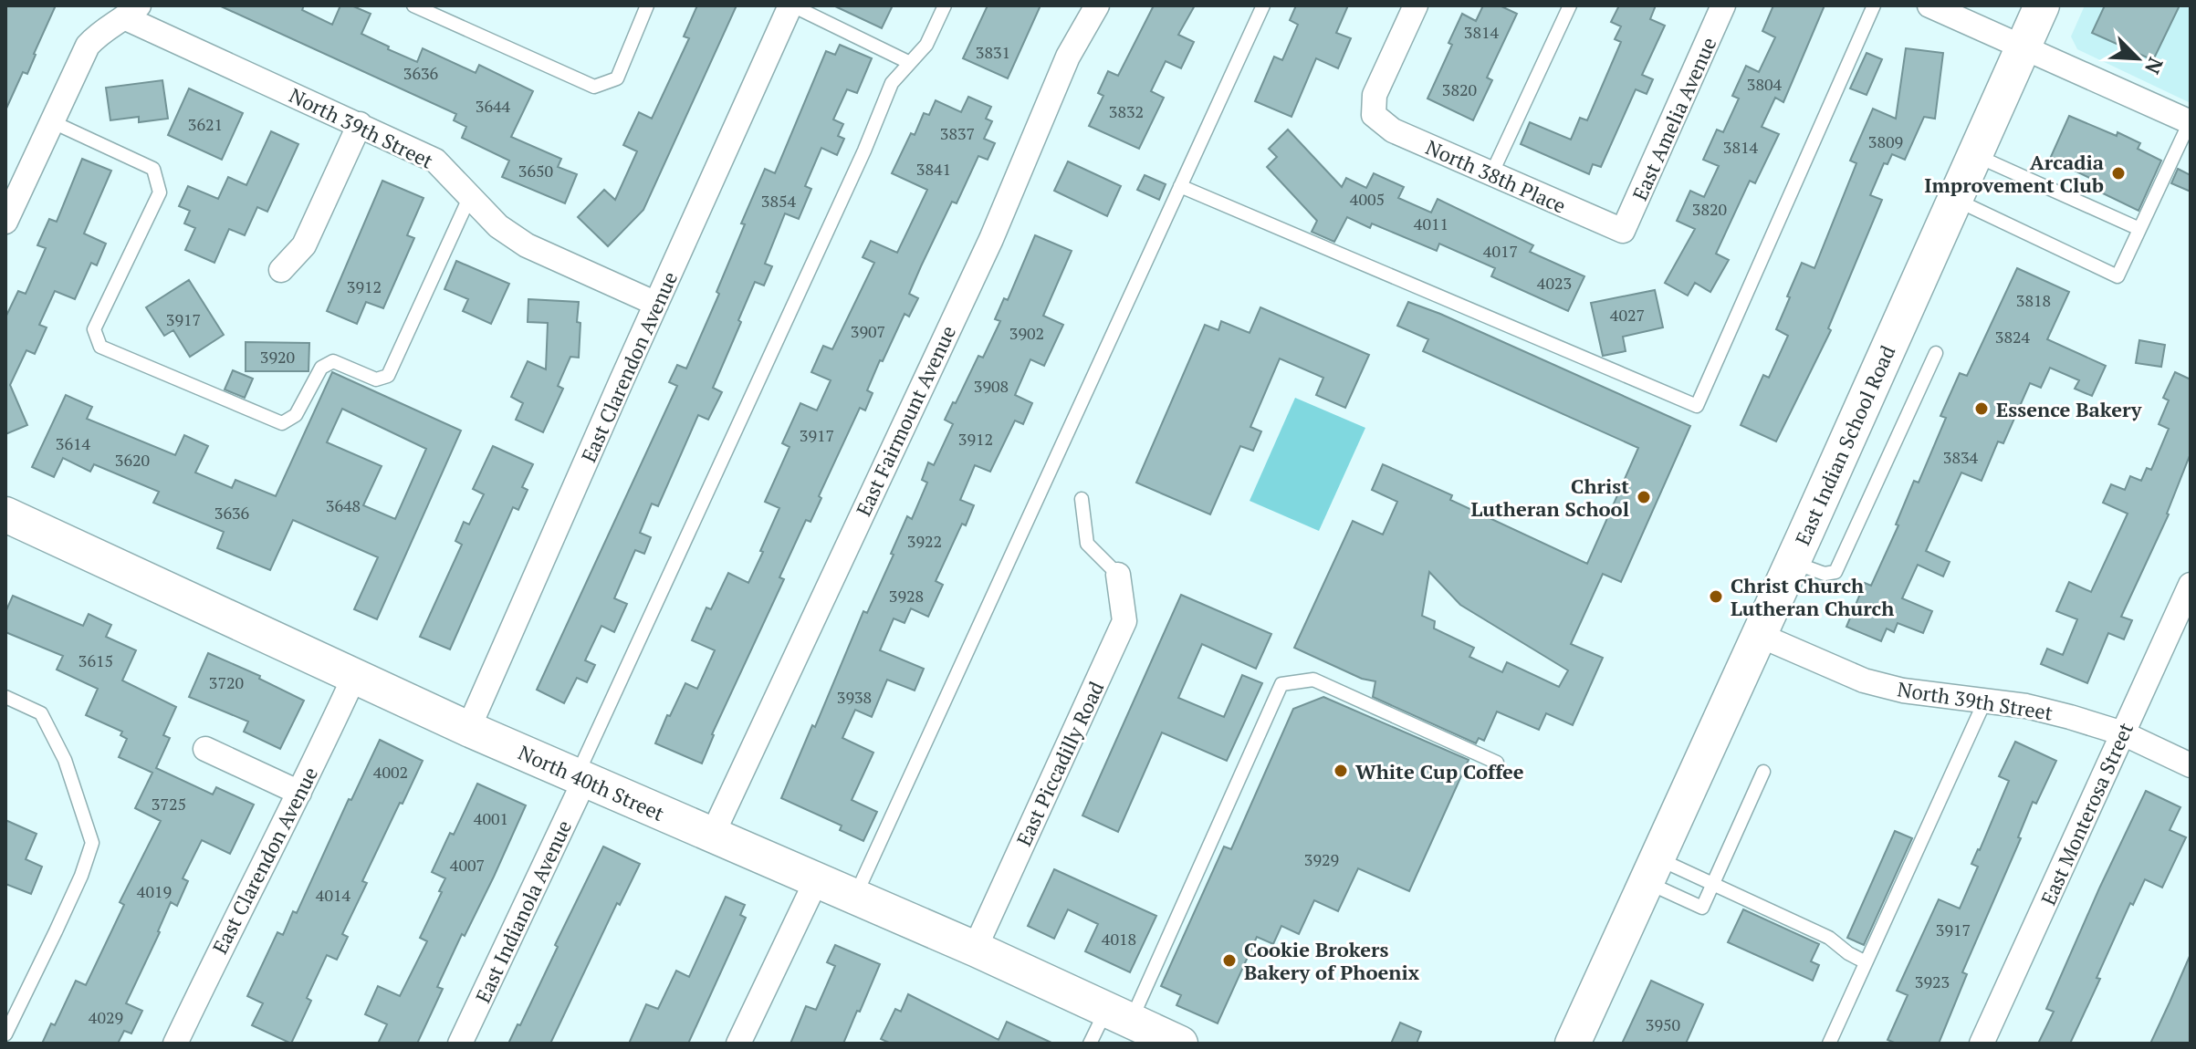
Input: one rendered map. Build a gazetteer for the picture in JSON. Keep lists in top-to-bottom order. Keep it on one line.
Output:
{"streets":{"main road":["East Indian School Road","North 40th Street"],"street":["East Amelia Avenue","North 39th Street","North 38th Place","East Clarendon Avenue","East Fairmount Avenue","East Piccadilly Road","East Monterosa Street","East Indianola Avenue"]},"crossings":[["East Amelia Avenue","North 38th Place"],["North 39th Street","East Clarendon Avenue"],["North 39th Street","East Indian School Road"],["North 39th Street","East Monterosa Street"],["East Clarendon Avenue","North 40th Street"],["East Fairmount Avenue","North 40th Street"],["East Piccadilly Road","North 40th Street"],["North 40th Street","East Indianola Avenue"]],"places":["Arcadia Improvement Club","Essence Bakery","Christ Lutheran School","Christ Church Lutheran Church","White Cup Coffee","Cookie Brokers Bakery of Phoenix"],"house_numbers":["3814","3831","3636","3804","3820","3644","3832","3621","3837","3809","3814","3841","3650","4005","3854","3820","4011","4017","4023","3912","3818","4027","3917","3907","3902","3824","3920","3908","3917","3912","3614","3834","3620","3648","3636","3922","3928","3615","3720","3938","4002","3725","4001","3929","4007","4019","4014","3917","4018","3923","4029","3950"],"north":"bottom right"}
